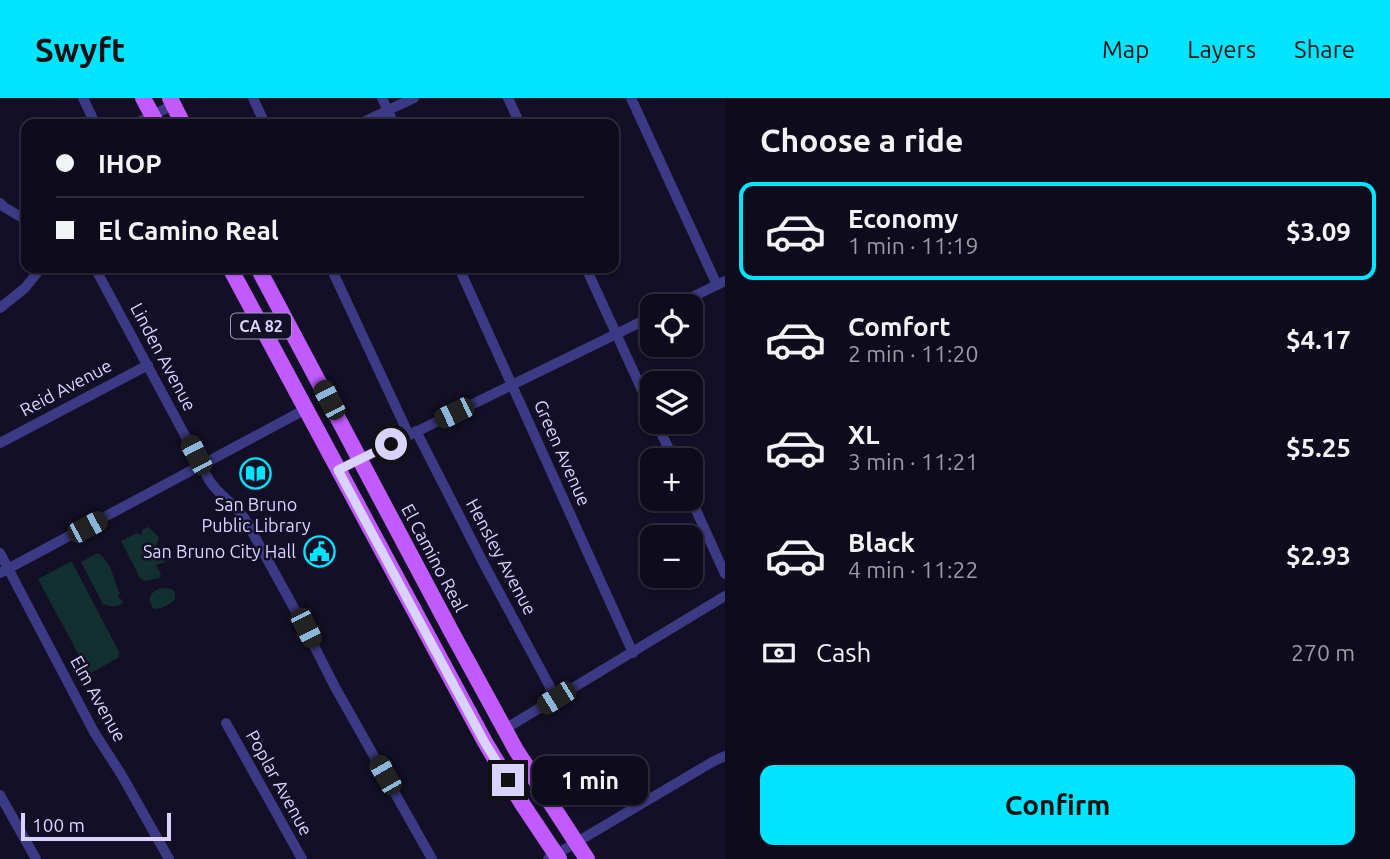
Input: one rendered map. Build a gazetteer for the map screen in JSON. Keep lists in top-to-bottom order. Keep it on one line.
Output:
{"streets":{"main road":["CA 82","El Camino Real"],"street":["Linden Avenue","Reid Avenue","Green Avenue","Hensley Avenue","Elm Avenue","Poplar Avenue"]},"crossings":[["Linden Avenue","Reid Avenue"]],"places":{"library":["San Bruno Public Library"],"public building":["San Bruno City Hall"]},"scale_bar":"100 m","page":{"header":"Swyft","nav":["Map","Layers","Share"],"heading":"Choose a ride","banner":["IHOP","El Camino Real"],"list":[{"name":"Economy","note":"1 min · 11:19","value":"$3.09"},{"name":"Comfort","note":"2 min · 11:20","value":"$4.17"},{"name":"XL","note":"3 min · 11:21","value":"$5.25"},{"name":"Black","note":"4 min · 11:22","value":"$2.93"}],"map_buttons":["+","−"],"pay":["Cash","270 m"],"buttons":"Confirm","bubble":"1 min","scale":"100 m"}}
